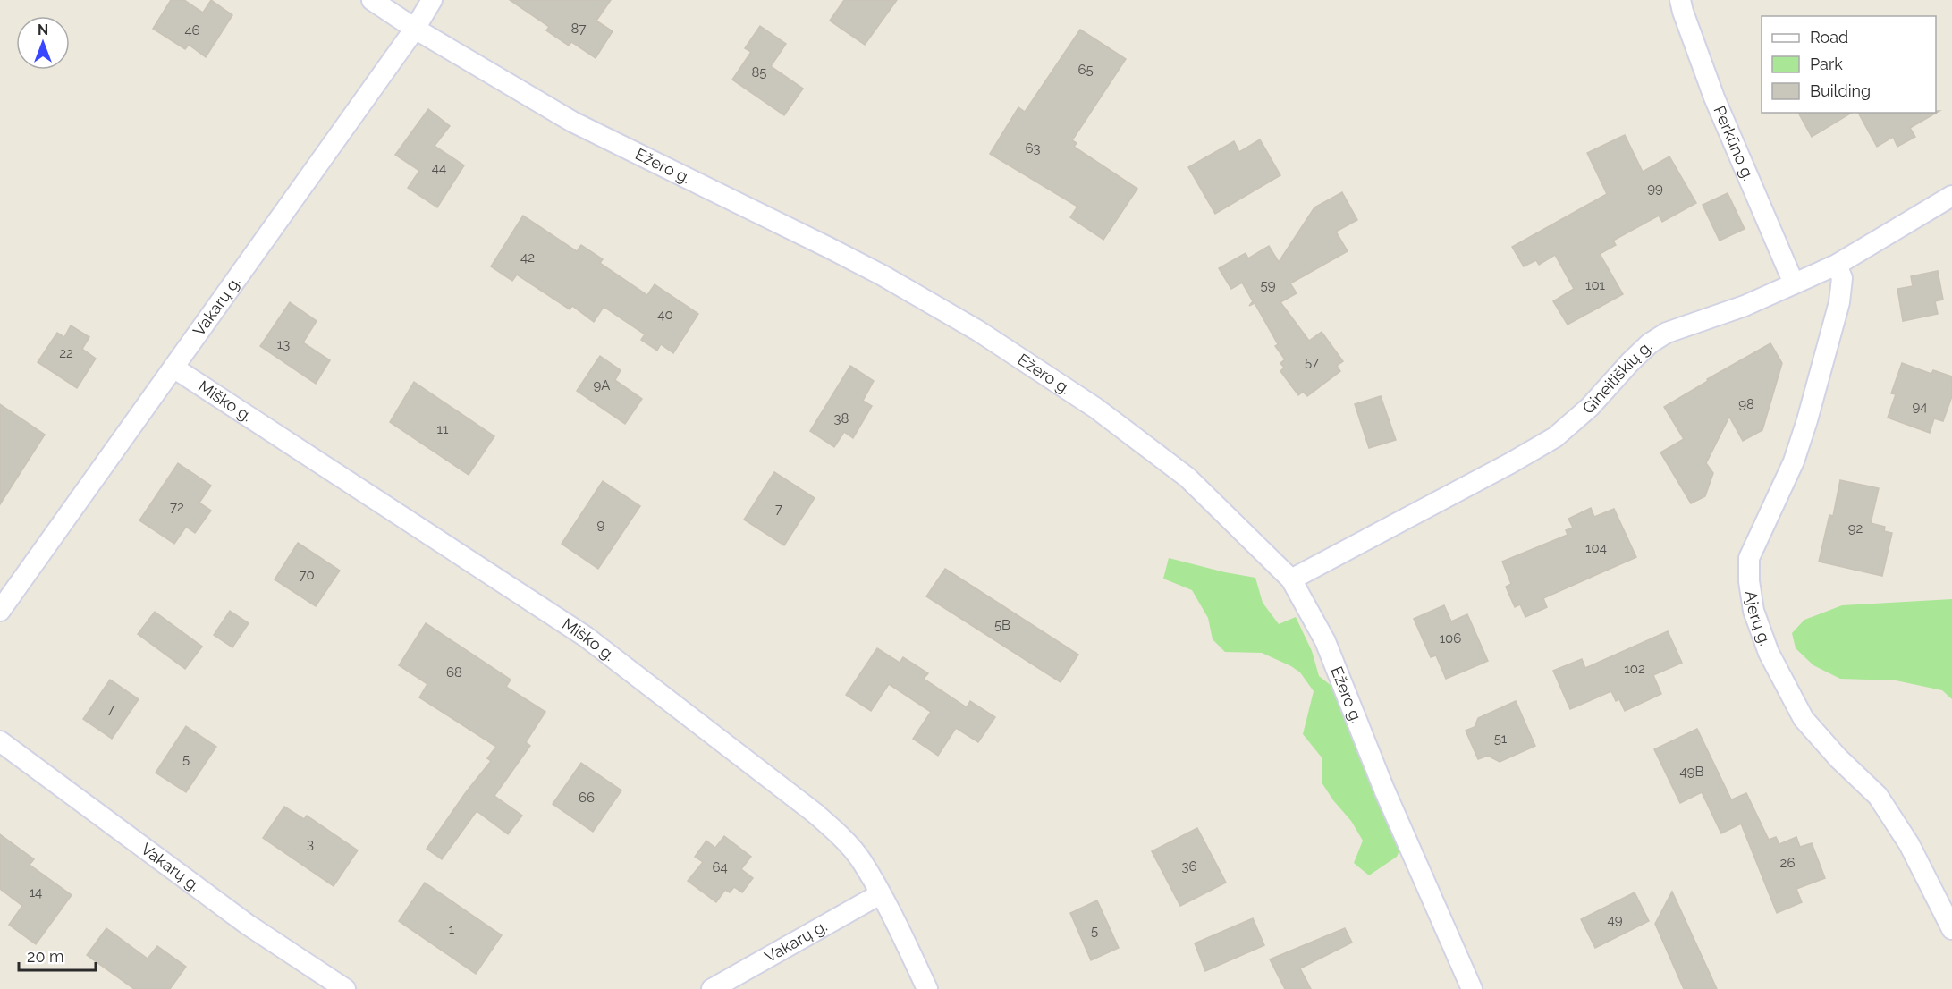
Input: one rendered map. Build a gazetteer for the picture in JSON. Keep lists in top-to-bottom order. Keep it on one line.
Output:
{"streets":{"street":["Perkūno g.","Ežero g.","Vakarų g.","Gineitiškių g.","Miško g.","Ajerų g."]},"crossings":[["Perkūno g.","Gineitiškių g."],["Ežero g.","Vakarų g."],["Ežero g.","Gineitiškių g."],["Vakarų g.","Miško g."],["Gineitiškių g.","Ajerų g."]],"house_numbers":["87","46","65","85","63","44","99","42","59","101","40","13","22","57","9A","98","94","38","11","72","7","9","92","104","70","5B","106","102","68","7","51","5","49B","66","3","26","36","64","14","49","1","5"],"legend":["Road","Park","Building"],"scale_bar":"20 m","north":"top"}
